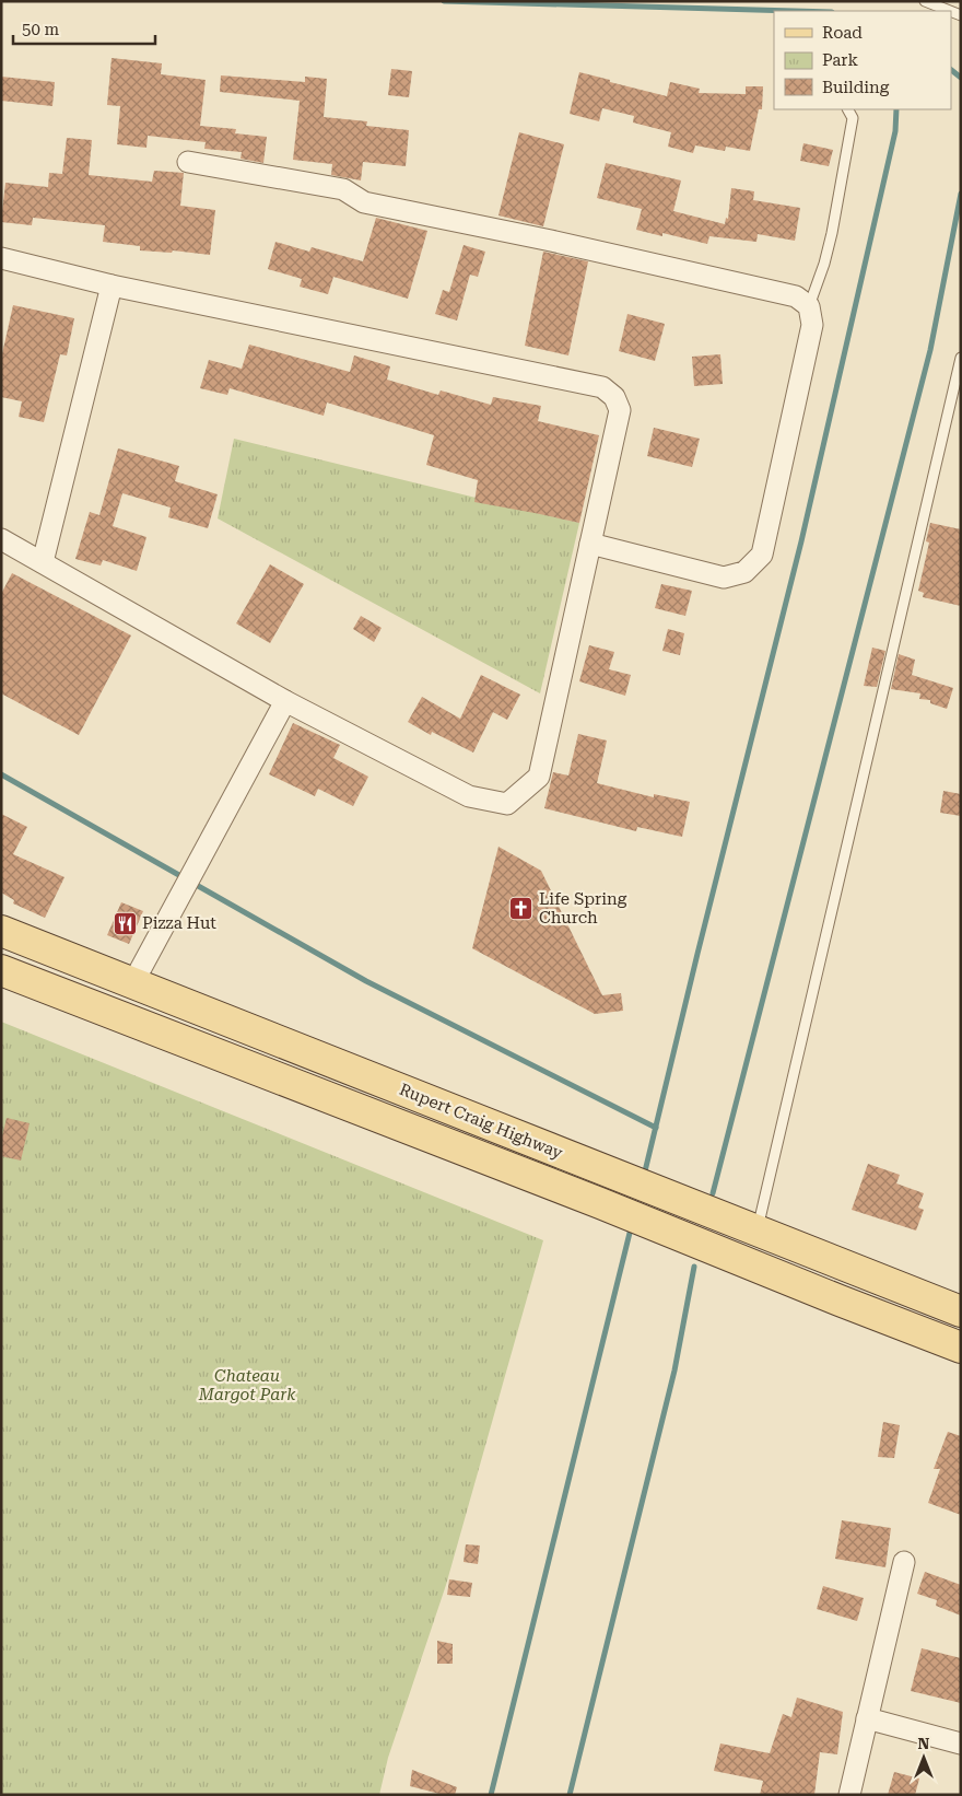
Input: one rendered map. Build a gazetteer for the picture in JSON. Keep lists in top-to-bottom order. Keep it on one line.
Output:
{"streets":{"main road":["Rupert Craig Highway"]},"parks":["Chateau Margot Park"],"places":{"church":["Life Spring Church"],"restaurant":["Pizza Hut"]},"legend":["Road","Park","Building"],"scale_bar":"50 m","north":"top"}
